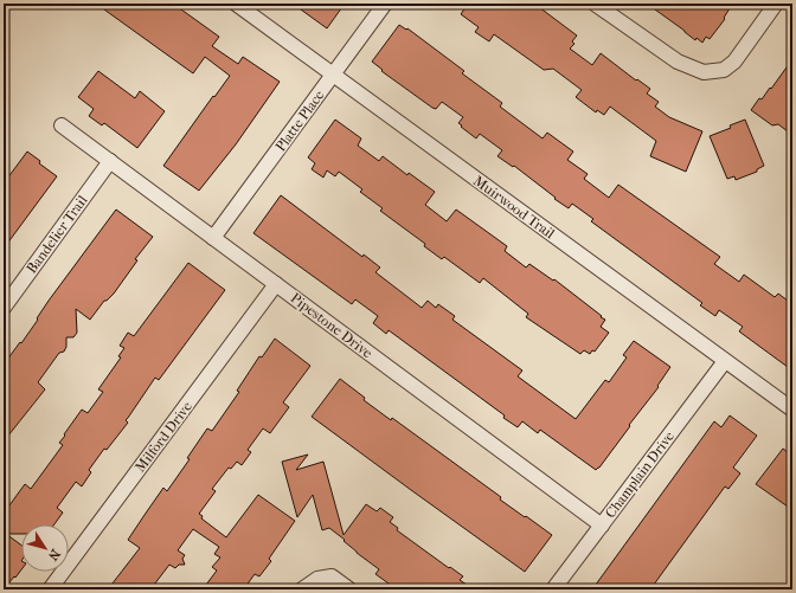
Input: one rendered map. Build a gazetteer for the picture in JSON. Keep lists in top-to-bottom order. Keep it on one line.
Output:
{"streets":{"street":["Platte Place","Muirwood Trail","Bandelier Trail","Pipestone Drive","Milford Drive","Champlain Drive"]},"crossings":[["Platte Place","Muirwood Trail"],["Platte Place","Pipestone Drive"],["Muirwood Trail","Champlain Drive"],["Bandelier Trail","Pipestone Drive"],["Pipestone Drive","Milford Drive"],["Pipestone Drive","Champlain Drive"]],"north":"bottom right"}
